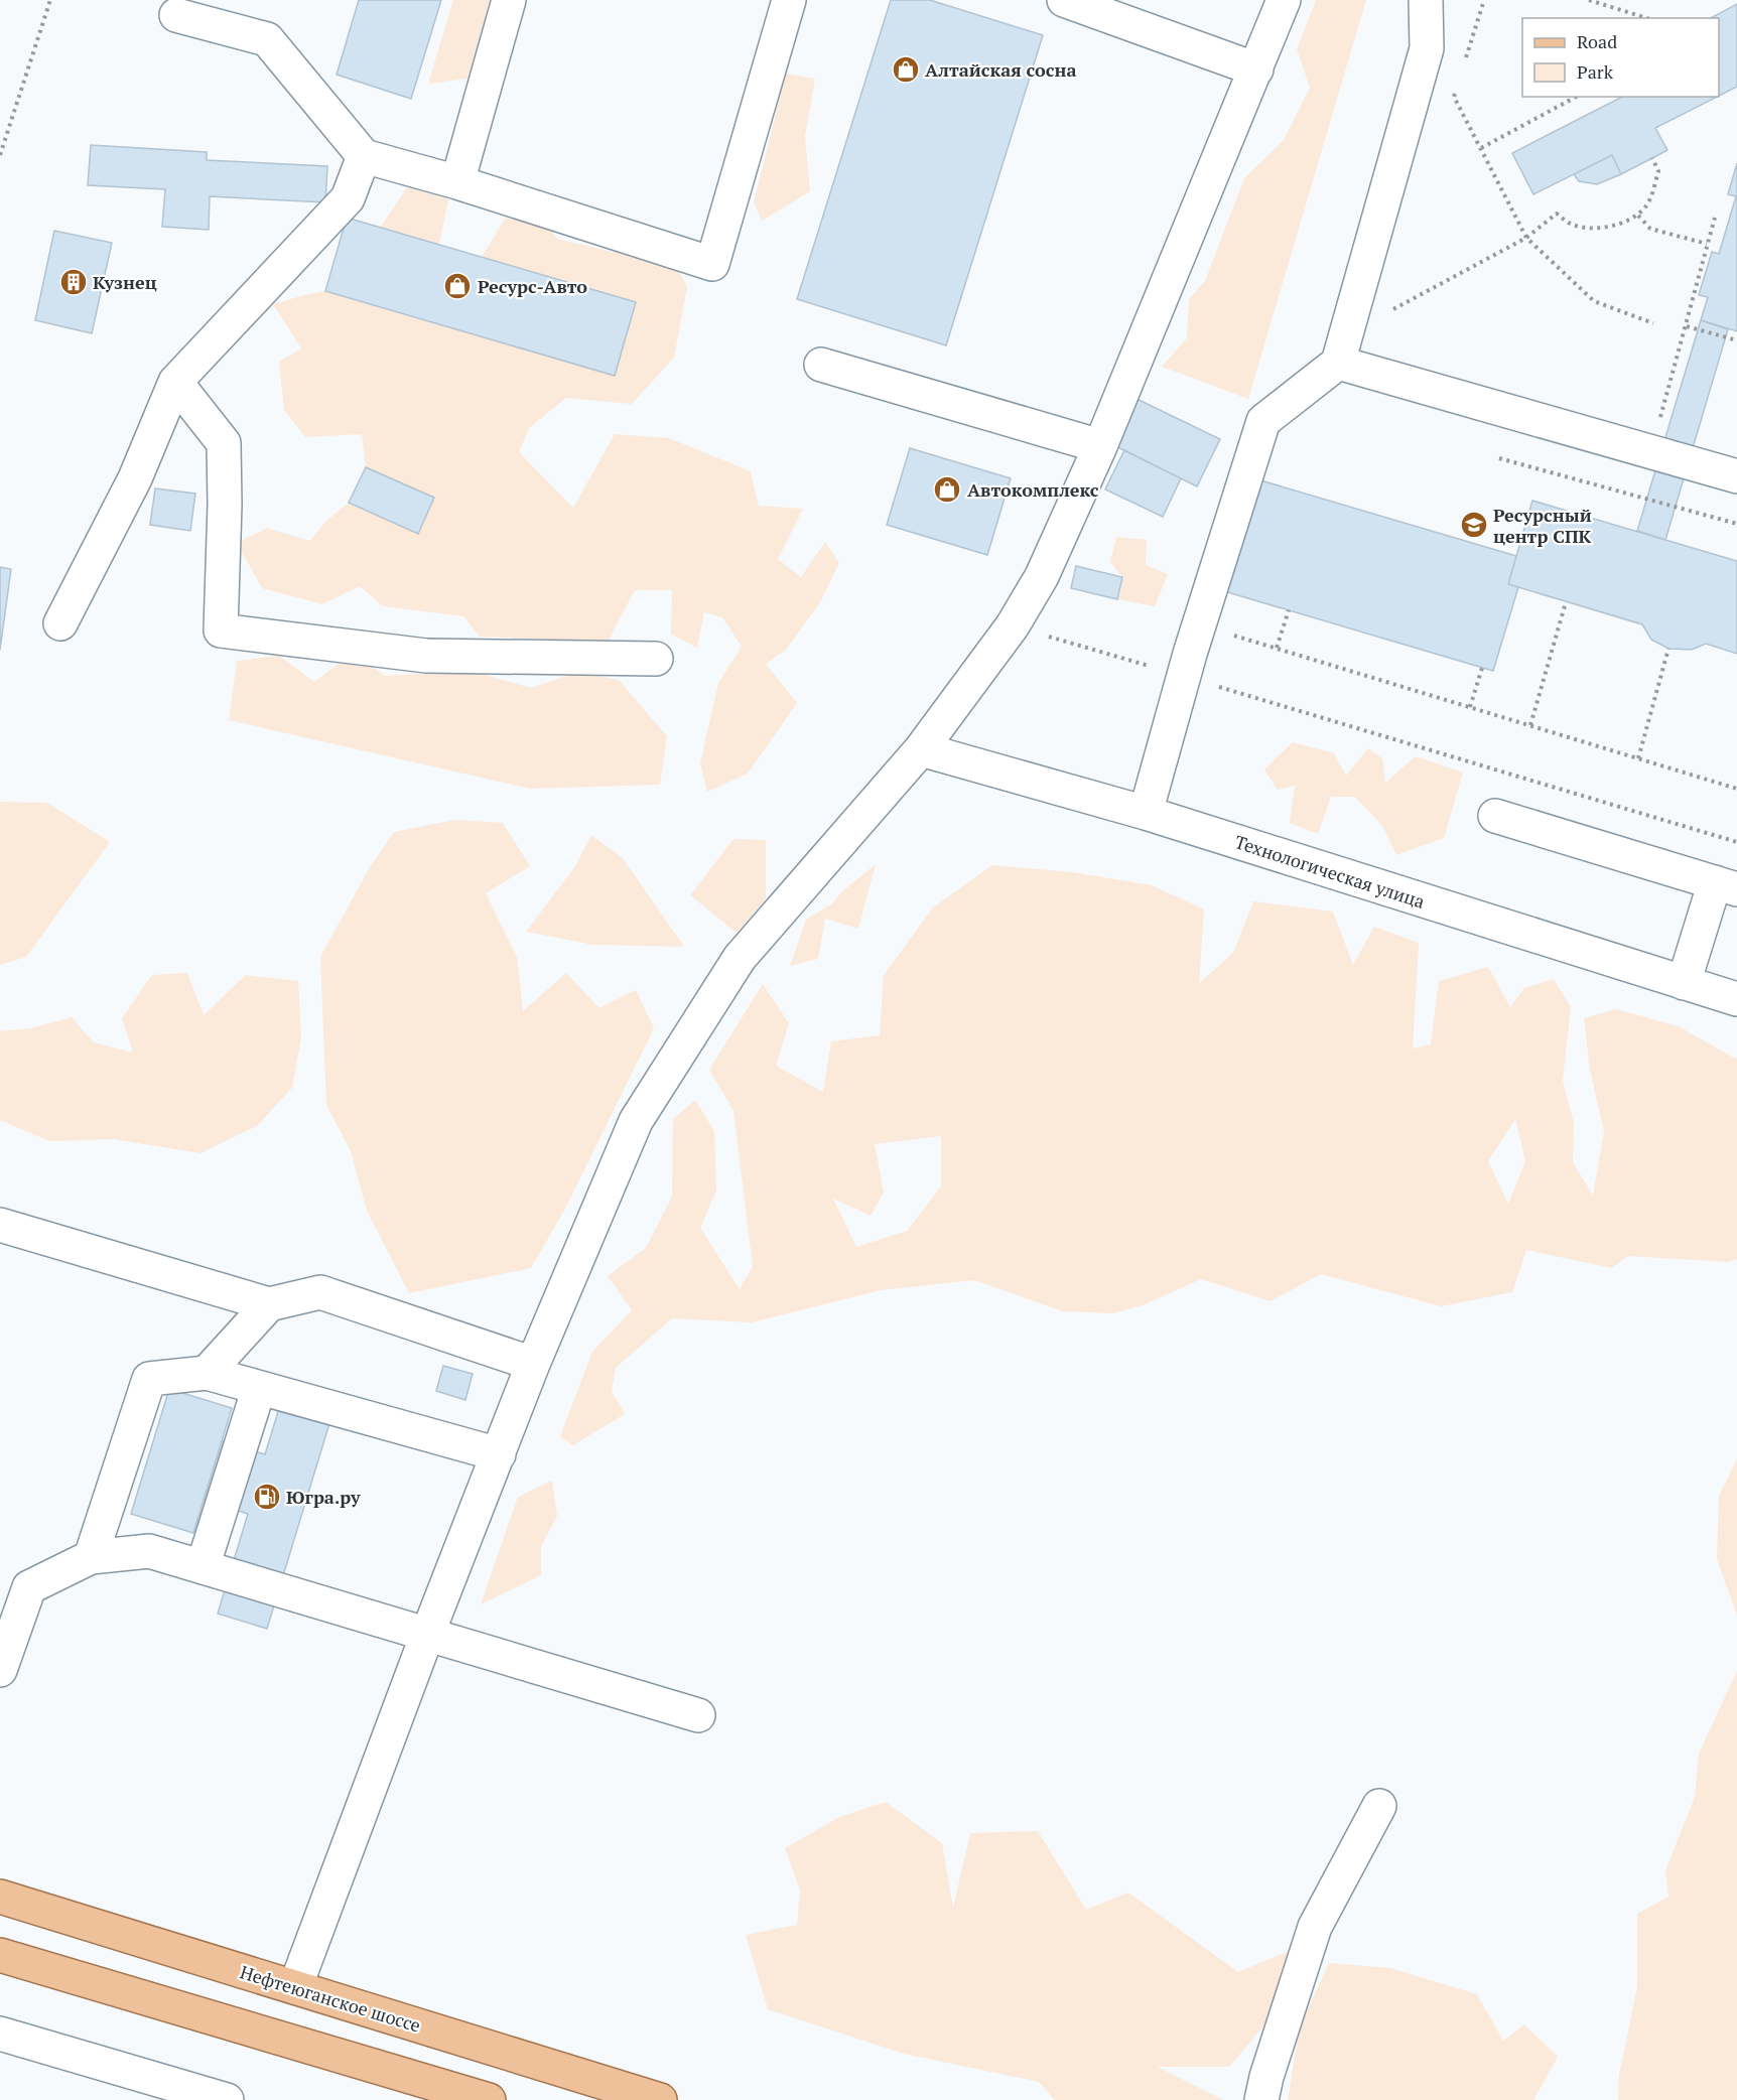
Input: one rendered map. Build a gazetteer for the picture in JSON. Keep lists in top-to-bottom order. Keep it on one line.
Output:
{"streets":{"main road":["Нефтеюганское шоссе"],"street":["Технологическая улица"]},"places":{"shop":["Алтайская сосна","Ресурс-Авто","Автокомплекс"],"building":["Кузнец"],"school or university":["Ресурсный центр СПК"],"fuel station":["Югра.ру"]},"legend":["Road","Park"]}
